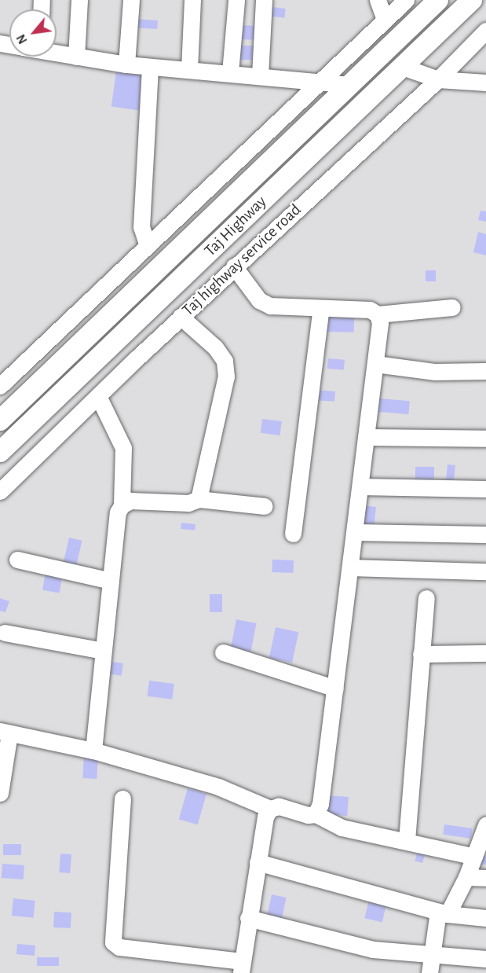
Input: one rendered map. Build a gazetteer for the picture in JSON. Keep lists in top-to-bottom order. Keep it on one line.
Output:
{"streets":{"main road":["Taj Highway"],"street":["Taj highway service road"]},"north":"bottom left"}
